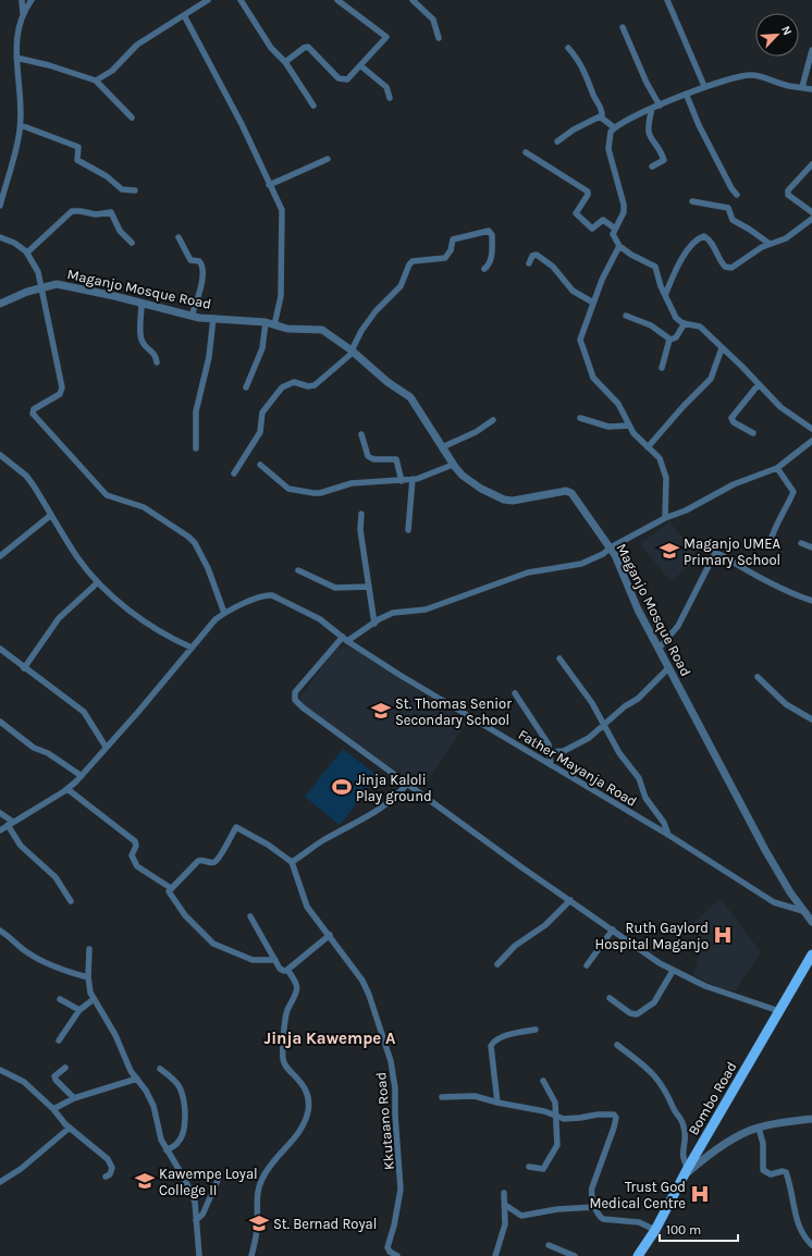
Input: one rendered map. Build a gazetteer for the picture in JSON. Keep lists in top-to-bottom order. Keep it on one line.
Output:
{"streets":{"main road":["Bombo Road"],"street":["Maganjo Mosque Road","Father Mayanja Road","Kkutaano Road"]},"crossings":[["Maganjo Mosque Road","Father Mayanja Road"]],"districts":["Jinja Kawempe A"],"places":{"school or university":["Maganjo UMEA Primary School","St. Thomas Senior Secondary School","Kawempe Loyal College II","St. Bernad Royal"],"sports":["Jinja Kaloli Play ground"],"hospital":["Ruth Gaylord Hospital Maganjo","Trust God Medical Centre"]},"scale_bar":"100 m","north":"top right"}
